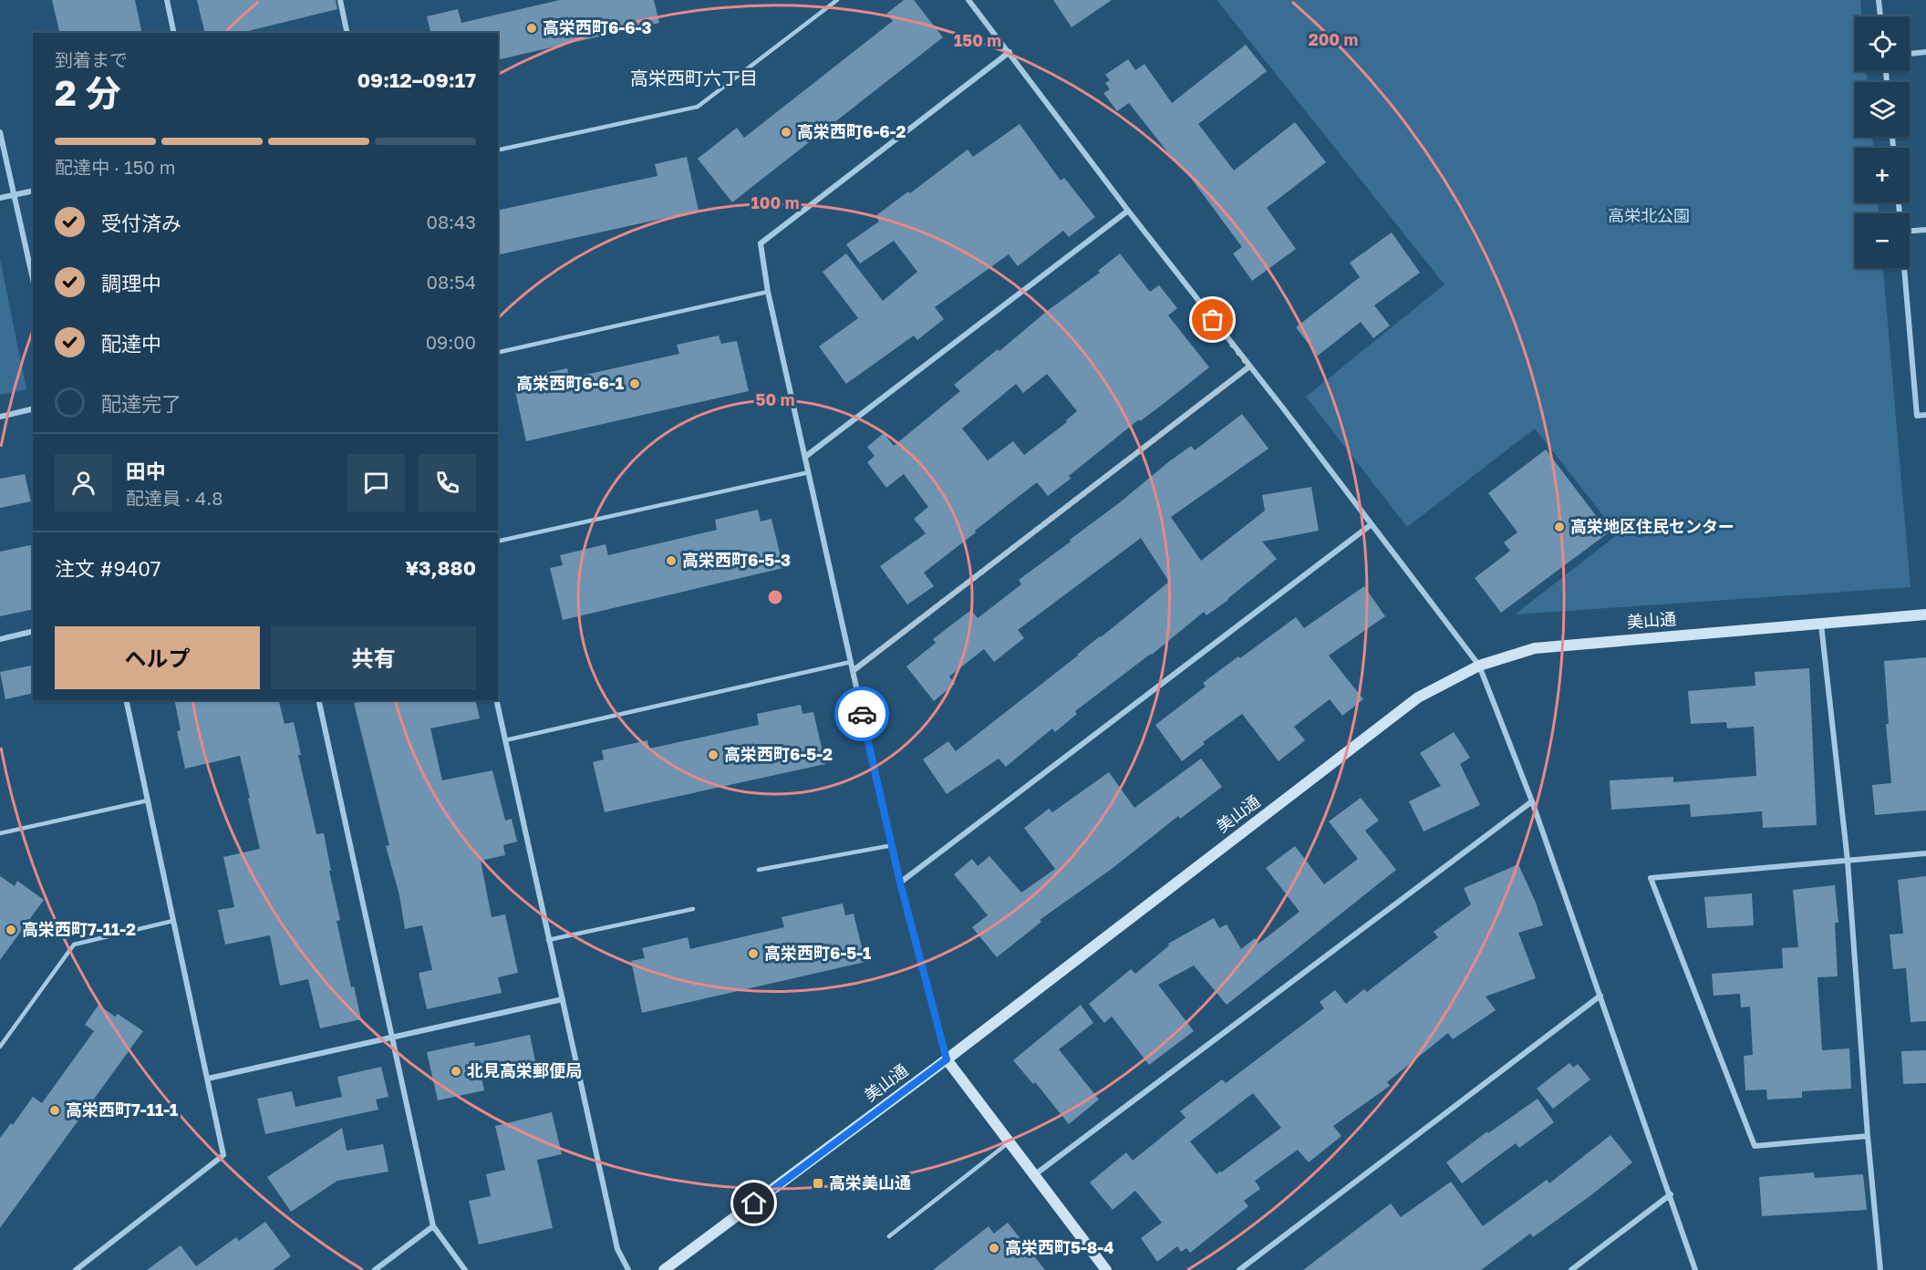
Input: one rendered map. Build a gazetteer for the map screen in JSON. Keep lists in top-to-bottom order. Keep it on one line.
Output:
{"streets":{"street":["美山通"]},"districts":["高栄西町六丁目"],"parks":["高栄北公園"],"places":{"other":["高栄西町6-6-3","高栄西町6-6-2","高栄西町6-6-1","高栄地区住民センター","高栄西町6-5-3","高栄西町6-5-2","高栄西町7-11-2","高栄西町6-5-1","北見高栄郵便局","高栄西町7-11-1","高栄西町5-8-4"],"transit":["高栄美山通"]},"page":{"map_buttons":["+","−"],"heading":["2 分","到着まで","09:12–09:17"],"panel":["田中","配達員 · 4.8","注文 #9407","¥3,880"],"bar":"配達中 · 150 m","list":[["受付済み","08:43"],["調理中","08:54"],["配達中","09:00"],"配達完了"],"buttons":["ヘルプ","共有"]},"rings":["200 m","150 m","100 m","50 m"]}
